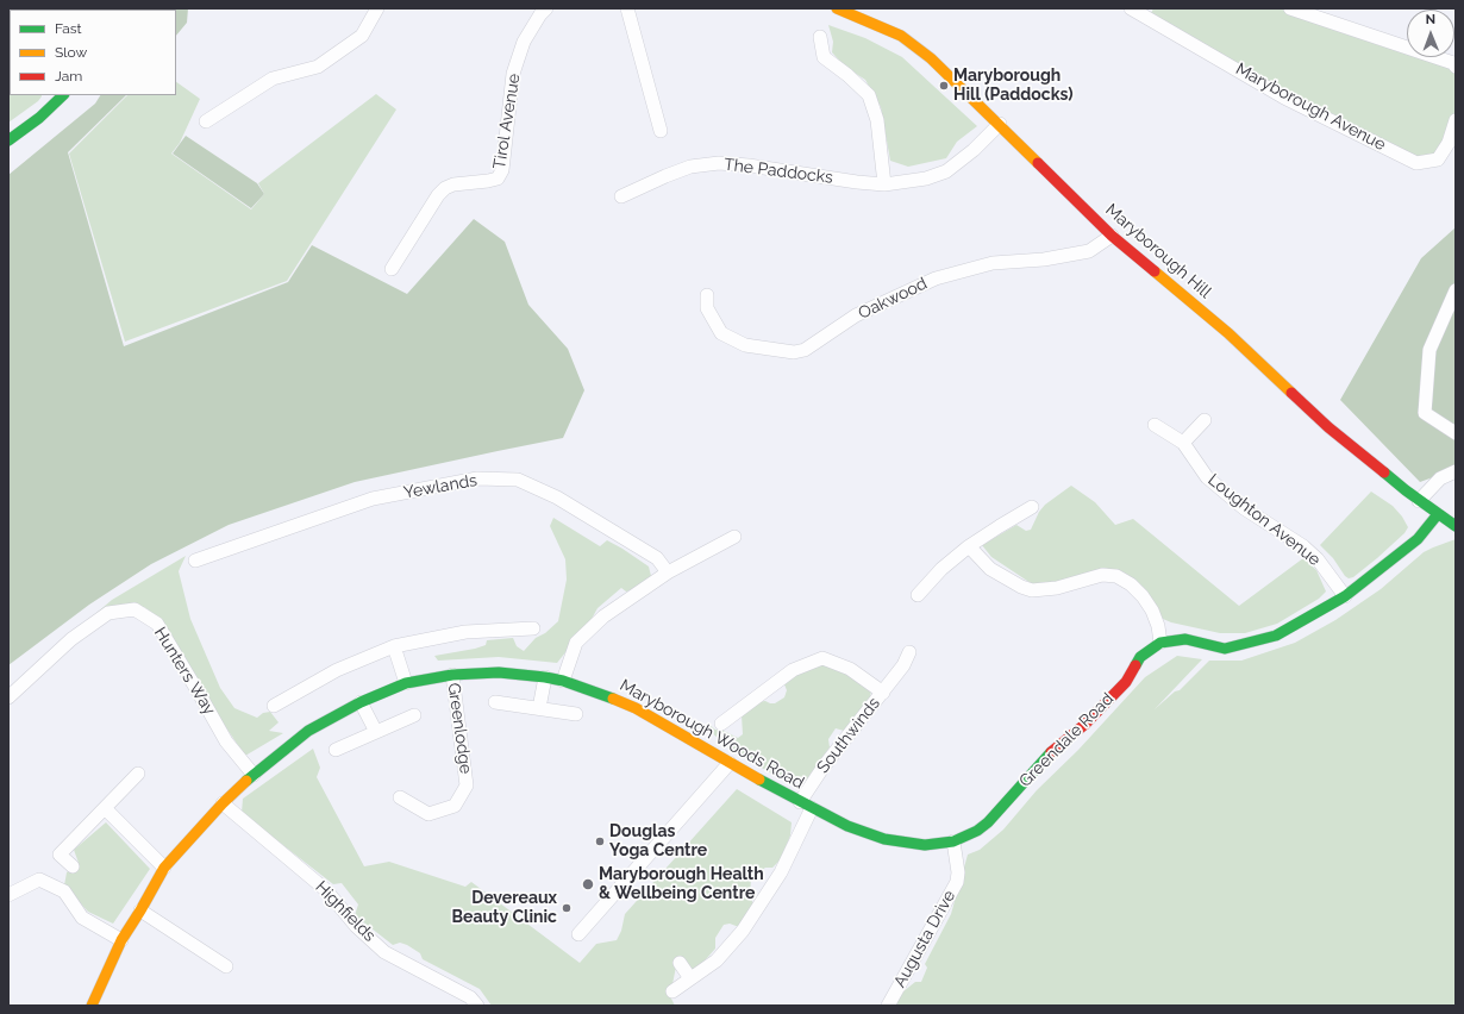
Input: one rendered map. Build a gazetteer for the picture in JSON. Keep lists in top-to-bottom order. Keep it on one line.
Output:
{"streets":{"street":["Maryborough Avenue","Tirol Avenue","The Paddocks","Maryborough Hill","Oakwood","Yewlands","Loughton Avenue","Hunters Way","Greenlodge","Maryborough Woods Road","Southwinds","Greendale Road","Highfields","Augusta Drive"]},"crossings":[["The Paddocks","Maryborough Hill"],["Maryborough Hill","Oakwood"],["Maryborough Hill","Greendale Road"],["Loughton Avenue","Greendale Road"],["Hunters Way","Maryborough Woods Road"],["Greenlodge","Maryborough Woods Road"],["Maryborough Woods Road","Southwinds"],["Maryborough Woods Road","Greendale Road"],["Maryborough Woods Road","Highfields"],["Southwinds","Greendale Road"],["Greendale Road","Augusta Drive"]],"places":["Maryborough Hill (Paddocks)","Douglas Yoga Centre","Maryborough Health & Wellbeing Centre","Devereaux Beauty Clinic"],"legend":["Fast","Slow","Jam"],"north":"top"}
